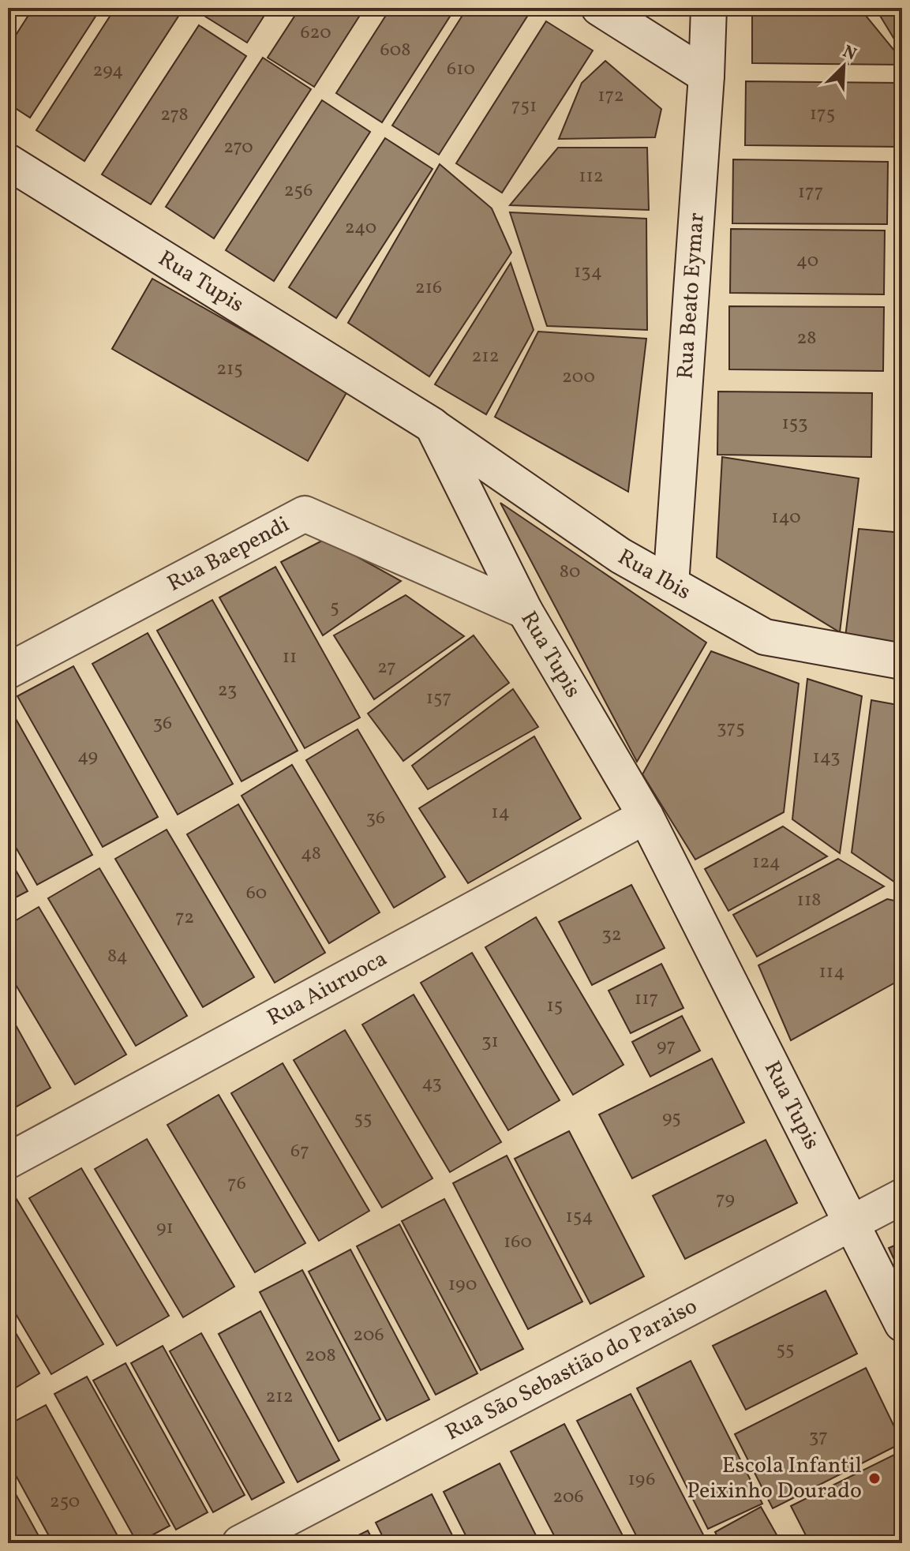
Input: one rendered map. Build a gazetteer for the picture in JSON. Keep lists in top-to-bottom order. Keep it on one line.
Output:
{"streets":{"street":["Rua Tupis","Rua Beato Eymar","Rua Baependi","Rua Ibis","Rua Aiuruoca","Rua São Sebastião do Paraiso"]},"crossings":[["Rua Tupis","Rua Baependi"],["Rua Tupis","Rua Ibis"],["Rua Tupis","Rua Aiuruoca"],["Rua Tupis","Rua São Sebastião do Paraiso"],["Rua Beato Eymar","Rua Ibis"]],"places":["Escola Infantil Peixinho Dourado"],"house_numbers":["620","608","610","294","172","751","175","278","270","112","256","177","240","40","134","216","28","212","215","200","153","140","80","5","11","27","23","157","36","375","49","143","14","36","48","124","60","118","72","32","84","114","117","15","31","97","43","95","55","67","76","79","154","91","160","190","206","55","208","212","37","196","206","250"],"north":"top right"}
